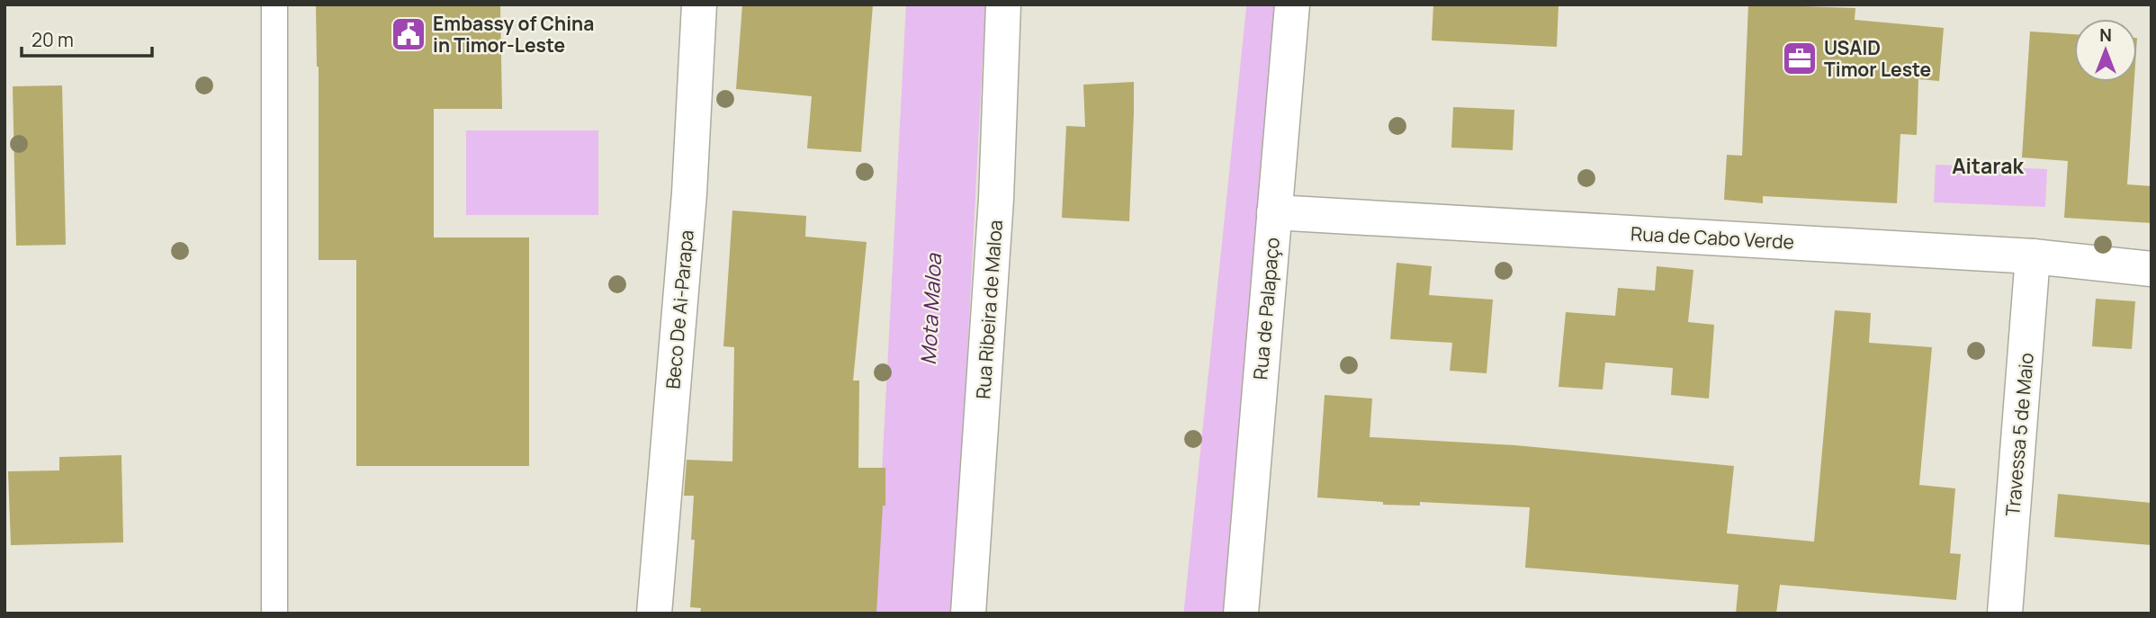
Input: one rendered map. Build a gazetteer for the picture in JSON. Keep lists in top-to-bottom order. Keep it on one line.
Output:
{"streets":{"street":["Rua de Cabo Verde","Rua de Palapaço","Beco De Ai-Parapa","Rua Ribeira de Maloa","Travessa 5 de Maio"]},"crossings":[["Rua de Cabo Verde","Rua de Palapaço"],["Rua de Cabo Verde","Travessa 5 de Maio"]],"districts":["Aitarak"],"water":["Mota Maloa"],"places":{"public building":["Embassy of China in Timor-Leste"],"office":["USAID Timor Leste"]},"scale_bar":"20 m","north":"top"}
